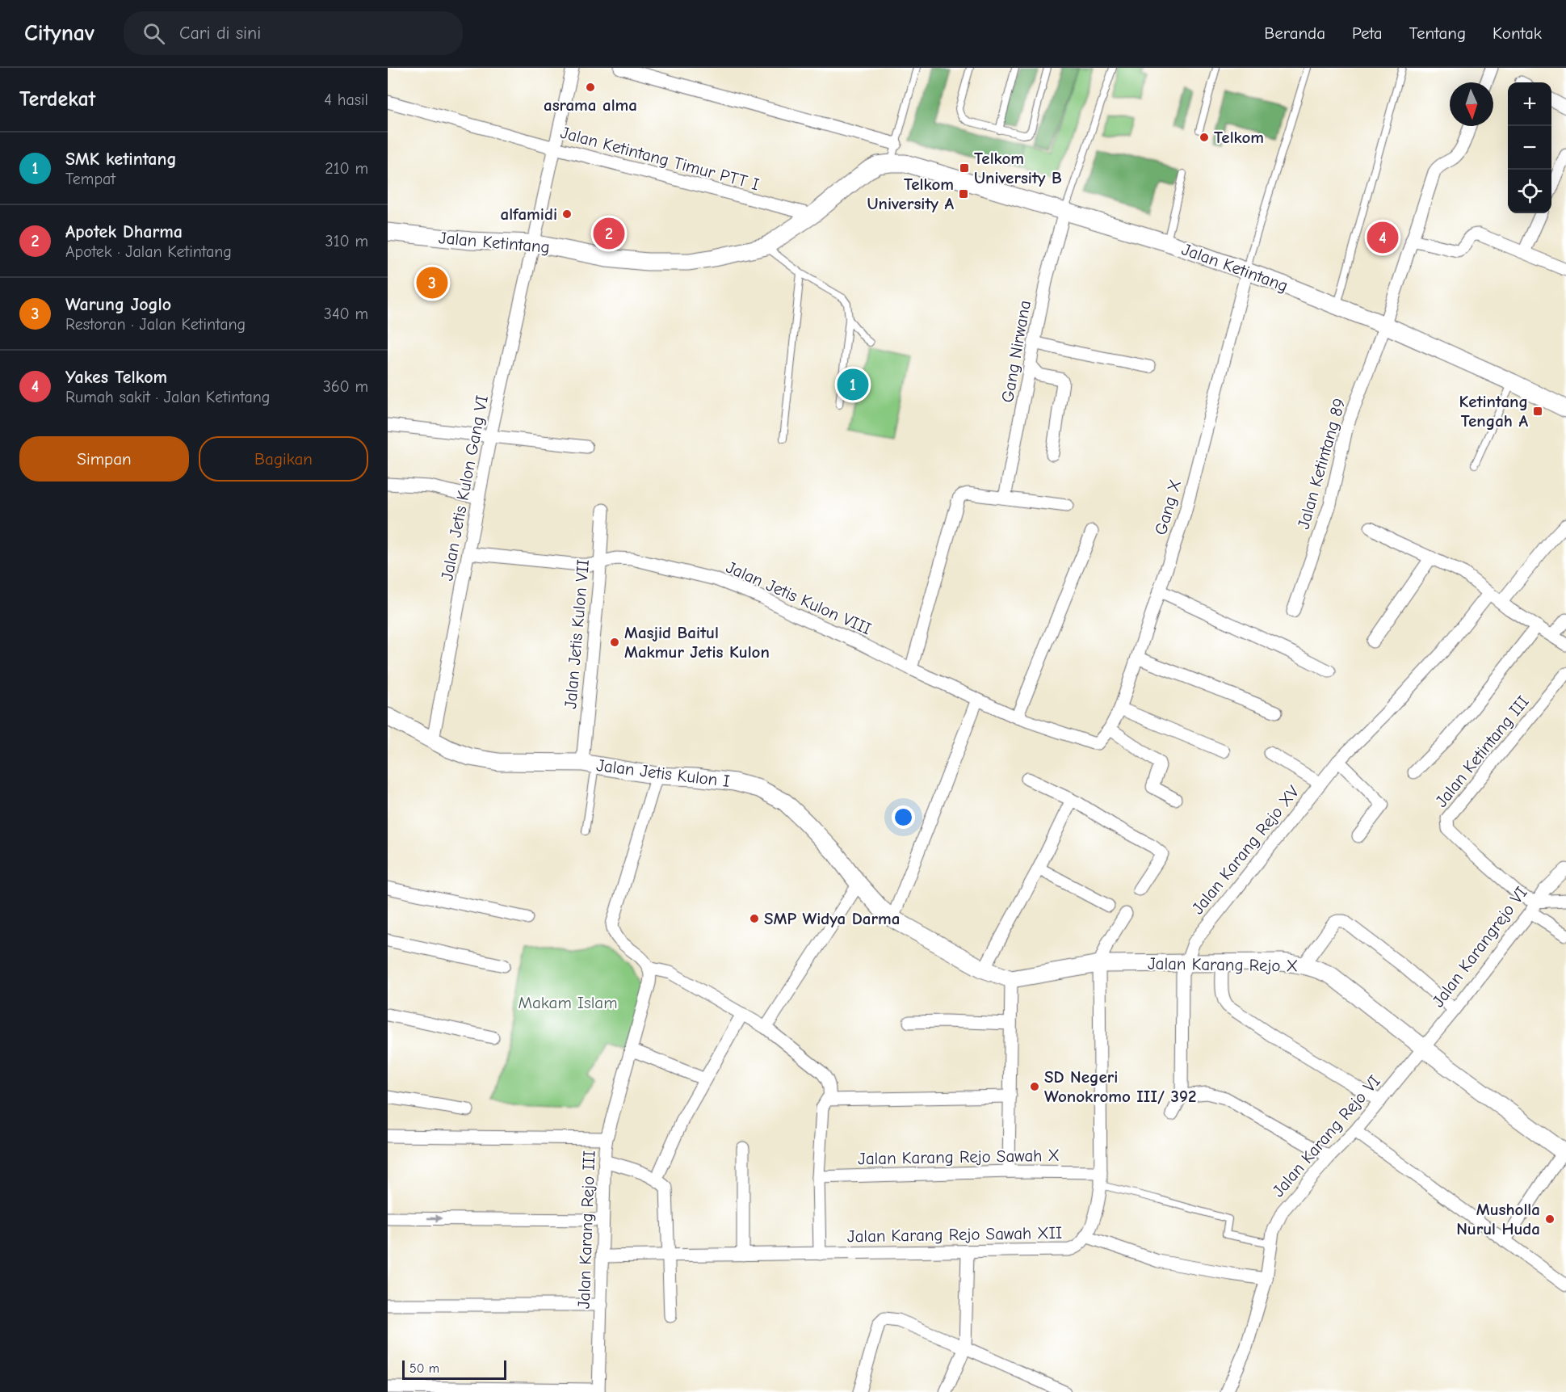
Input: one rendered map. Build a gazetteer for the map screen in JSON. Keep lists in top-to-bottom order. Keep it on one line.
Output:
{"streets":{"street":["Jalan Ketintang Timur PTT I","Jalan Ketintang","Gang Nirwana","Jalan Ketintang 89","Jalan Jetis Kulon Gang VI","Gang X","Jalan Jetis Kulon VIII","Jalan Jetis Kulon VII","Jalan Ketintang III","Jalan Jetis Kulon I","Jalan Karang Rejo XV","Jalan Karangrejo VI","Jalan Karang Rejo X","Jalan Karang Rejo VI","Jalan Karang Rejo Sawah X","Jalan Karang Rejo III","Jalan Karang Rejo Sawah XII"]},"crossings":[["Jalan Ketintang Timur PTT I","Jalan Ketintang"],["Jalan Ketintang Timur PTT I","Jalan Jetis Kulon Gang VI"],["Jalan Ketintang","Gang Nirwana"],["Jalan Ketintang","Jalan Ketintang 89"],["Jalan Ketintang","Jalan Jetis Kulon Gang VI"],["Jalan Ketintang","Gang X"],["Jalan Jetis Kulon Gang VI","Jalan Jetis Kulon VIII"],["Jalan Jetis Kulon Gang VI","Jalan Jetis Kulon I"],["Gang X","Jalan Jetis Kulon VIII"],["Jalan Jetis Kulon VIII","Jalan Jetis Kulon VII"],["Jalan Jetis Kulon VII","Jalan Jetis Kulon I"],["Jalan Ketintang III","Jalan Karangrejo VI"],["Jalan Jetis Kulon I","Jalan Karang Rejo X"],["Jalan Karang Rejo XV","Jalan Karang Rejo X"],["Jalan Karangrejo VI","Jalan Karang Rejo X"],["Jalan Karangrejo VI","Jalan Karang Rejo VI"],["Jalan Karang Rejo X","Jalan Karang Rejo VI"],["Jalan Karang Rejo X","Jalan Karang Rejo Sawah XII"],["Jalan Karang Rejo Sawah X","Jalan Karang Rejo Sawah XII"],["Jalan Karang Rejo III","Jalan Karang Rejo Sawah XII"]],"parks":["Makam Islam"],"places":{"other":["asrama alma","Telkom","alfamidi","Masjid Baitul Makmur Jetis Kulon","SMP Widya Darma","SD Negeri Wonokromo III/ 392","Musholla Nurul Huda"],"transit":["Telkom University B","Telkom University A","Ketintang Tengah A"]},"scale_bar":"50 m","north":"bottom","page":{"header":"Citynav","search":"Cari di sini","nav":["Beranda","Peta","Tentang","Kontak"],"heading":["Terdekat","4 hasil"],"map_buttons":["+","−"],"list":[{"mark":"1","name":"SMK ketintang","note":"Tempat","value":"210 m"},{"mark":"2","name":"Apotek Dharma","note":"Apotek · Jalan Ketintang","value":"310 m"},{"mark":"3","name":"Warung Joglo","note":"Restoran · Jalan Ketintang","value":"340 m"},{"mark":"4","name":"Yakes Telkom","note":"Rumah sakit · Jalan Ketintang","value":"360 m"}],"pins":["2","4","3","1"],"buttons":["Simpan","Bagikan"],"scale":"50 m"}}
